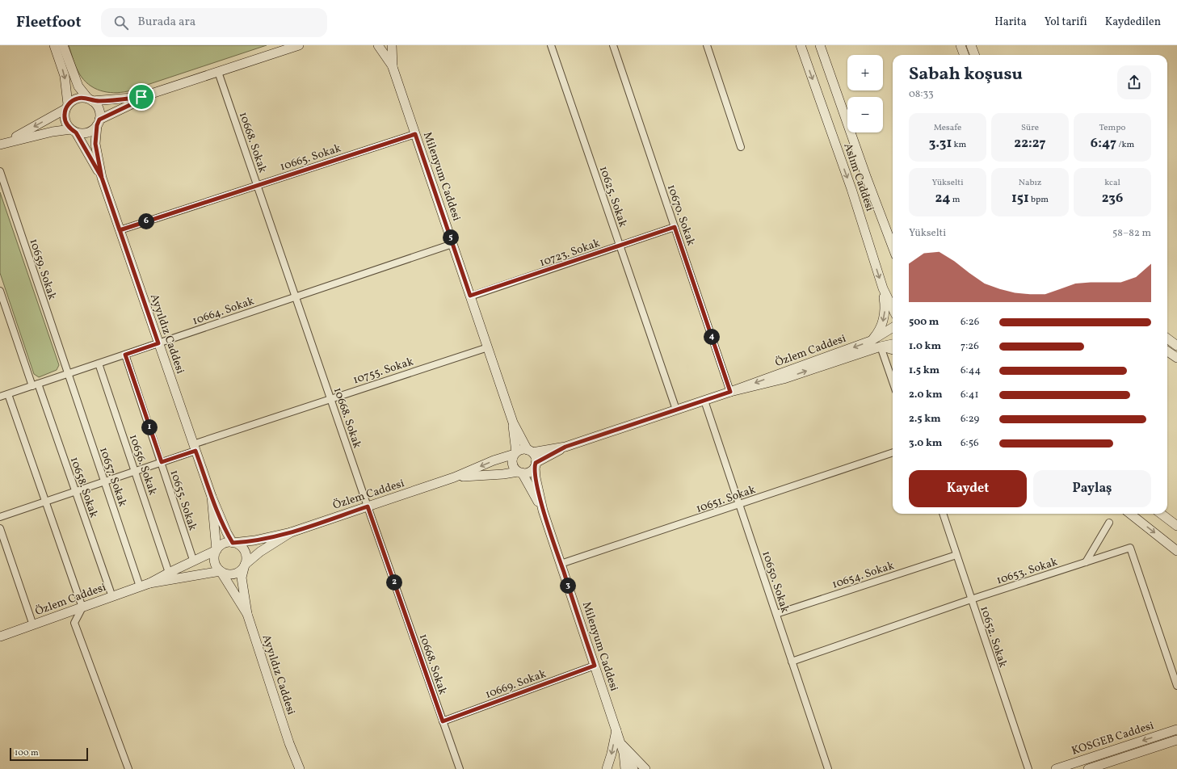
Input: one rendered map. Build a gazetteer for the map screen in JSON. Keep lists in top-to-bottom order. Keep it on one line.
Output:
{"streets":{"street":["10668. Sokak","10665. Sokak","Milenyum Caddesi","Aslım Caddesi","10625. Sokak","10670. Sokak","10723. Sokak","10659. Sokak","10664. Sokak","Ayyıldız Caddesi","Özlem Caddesi","10755. Sokak","10656. Sokak","10657. Sokak","10658. Sokak","10651. Sokak","10655. Sokak","10653. Sokak","10654. Sokak","10650. Sokak","10652. Sokak","10669. Sokak","KOSGEB Caddesi"]},"crossings":[["10668. Sokak","10665. Sokak"],["10668. Sokak","10664. Sokak"],["10668. Sokak","Özlem Caddesi"],["10668. Sokak","10755. Sokak"],["10668. Sokak","10669. Sokak"],["10665. Sokak","Milenyum Caddesi"],["10665. Sokak","Ayyıldız Caddesi"],["Milenyum Caddesi","10723. Sokak"],["Milenyum Caddesi","10664. Sokak"],["Milenyum Caddesi","10755. Sokak"],["Milenyum Caddesi","10651. Sokak"],["Milenyum Caddesi","10669. Sokak"],["10625. Sokak","10723. Sokak"],["10625. Sokak","Özlem Caddesi"],["10670. Sokak","10723. Sokak"],["10670. Sokak","Özlem Caddesi"],["10659. Sokak","10664. Sokak"],["10659. Sokak","10657. Sokak"],["10664. Sokak","Ayyıldız Caddesi"],["10664. Sokak","10656. Sokak"],["10664. Sokak","10657. Sokak"],["10664. Sokak","10658. Sokak"],["10664. Sokak","10655. Sokak"],["Ayyıldız Caddesi","Özlem Caddesi"],["Ayyıldız Caddesi","10755. Sokak"],["Özlem Caddesi","10656. Sokak"],["Özlem Caddesi","10657. Sokak"],["Özlem Caddesi","10658. Sokak"],["Özlem Caddesi","10655. Sokak"],["Özlem Caddesi","10650. Sokak"],["10755. Sokak","10656. Sokak"],["10755. Sokak","10657. Sokak"],["10755. Sokak","10658. Sokak"],["10755. Sokak","10655. Sokak"],["10651. Sokak","10650. Sokak"],["10653. Sokak","10650. Sokak"],["10653. Sokak","10652. Sokak"],["10654. Sokak","10650. Sokak"],["10654. Sokak","10652. Sokak"]],"scale_bar":"100 m","page":{"header":"Fleetfoot","search":"Burada ara","nav":["Harita","Yol tarifi","Kaydedilen"],"map_buttons":["+","−"],"heading":["Sabah koşusu","08:33"],"stats":[["Mesafe","3.31 km"],["Süre","22:27"],["Tempo","6:47 /km"],["Yükselti","24 m"],["Nabız","151 bpm"],["kcal","236"]],"pins":["6","5","4","1","2","3"],"chart":["Yükselti","58–82 m"],"list":[{"name":"500 m","note":"6:26"},{"name":"1.0 km","note":"7:26"},{"name":"1.5 km","note":"6:44"},{"name":"2.0 km","note":"6:41"},{"name":"2.5 km","note":"6:29"},{"name":"3.0 km","note":"6:56"}],"buttons":["Kaydet","Paylaş"],"scale":"100 m"}}
